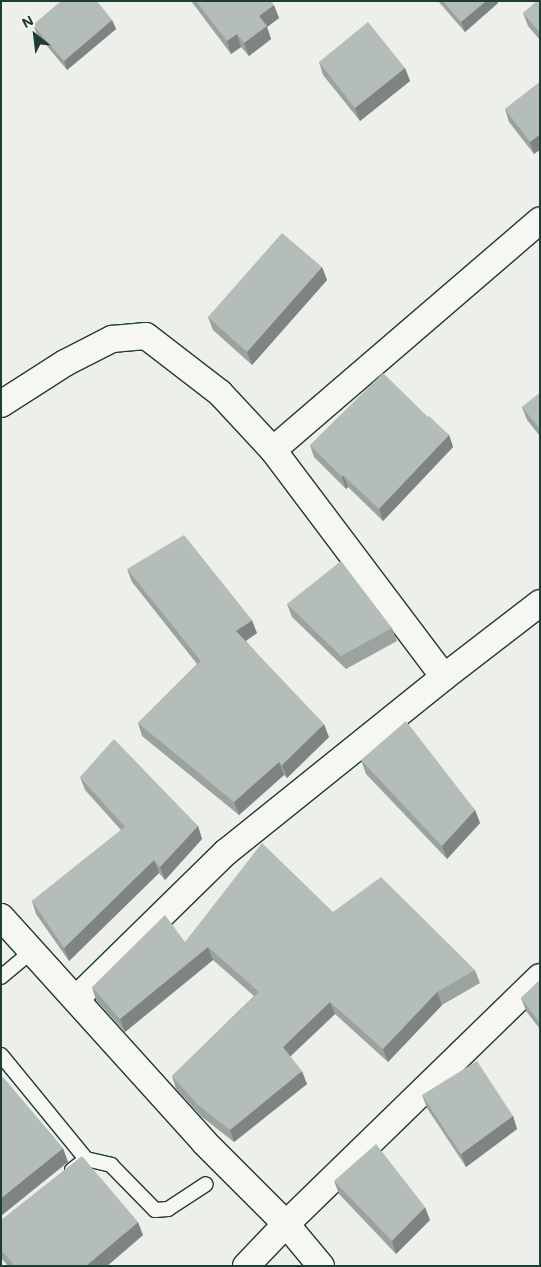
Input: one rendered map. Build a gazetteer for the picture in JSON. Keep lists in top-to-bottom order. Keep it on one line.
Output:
{"north":"top left"}
